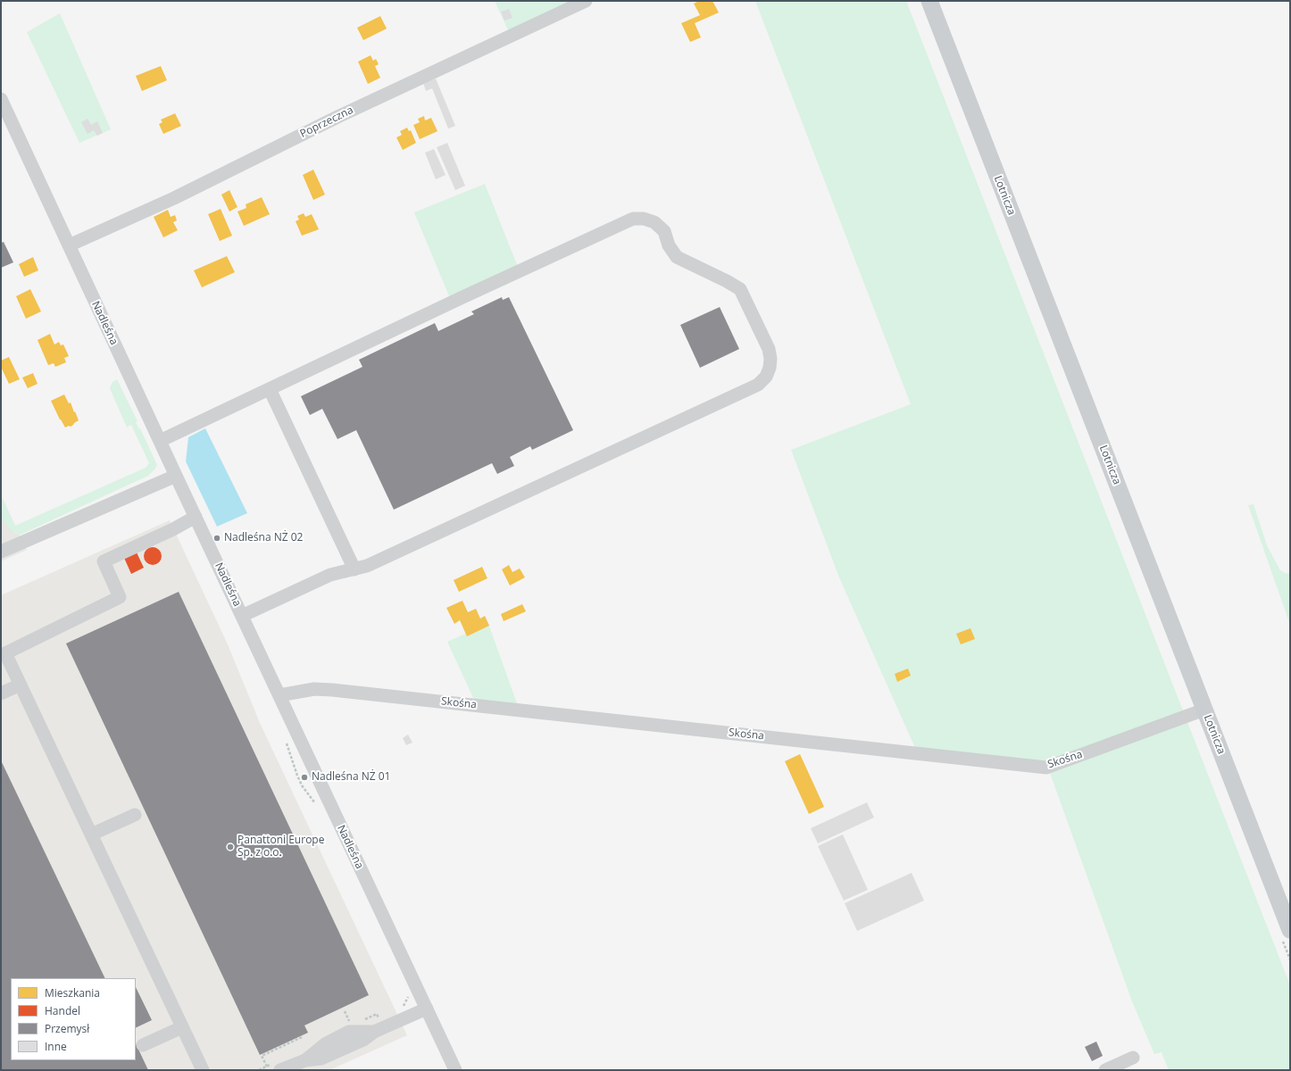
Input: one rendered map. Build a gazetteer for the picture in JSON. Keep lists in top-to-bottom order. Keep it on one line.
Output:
{"streets":{"main road":["Lotnicza"],"street":["Poprzeczna","Nadleśna","Skośna"]},"crossings":[["Poprzeczna","Nadleśna"],["Lotnicza","Skośna"],["Nadleśna","Skośna"]],"places":["Nadleśna NŻ 02","Nadleśna NŻ 01","Panattoni Europe Sp. z o.o."],"legend":["Mieszkania","Handel","Przemysł","Inne"]}
